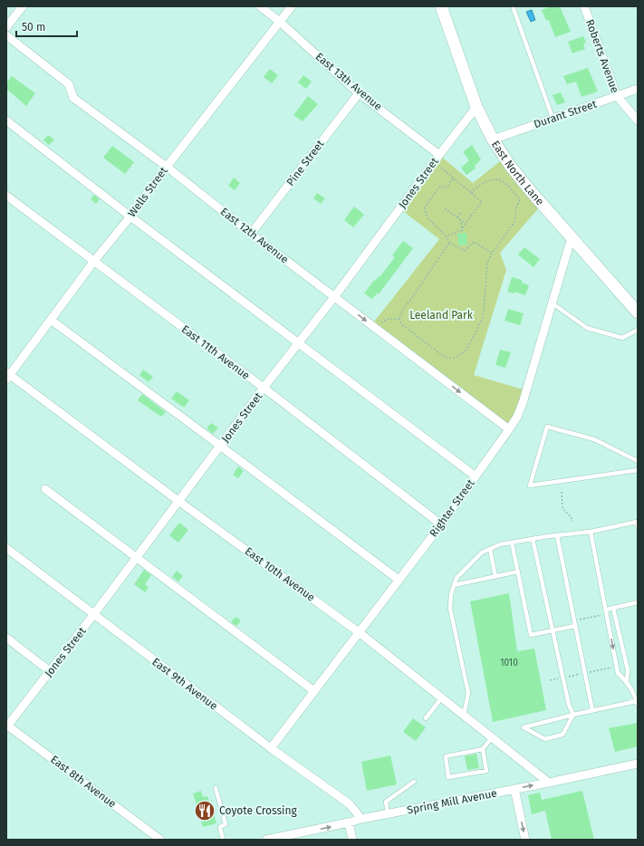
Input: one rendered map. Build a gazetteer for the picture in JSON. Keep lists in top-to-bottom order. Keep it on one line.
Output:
{"streets":{"street":["Roberts Avenue","East 13th Avenue","Durant Street","Pine Street","East North Lane","Jones Street","Wells Street","East 12th Avenue","East 11th Avenue","Righter Street","East 10th Avenue","East 9th Avenue","East 8th Avenue","Spring Mill Avenue"]},"crossings":[["Roberts Avenue","Durant Street"],["East 13th Avenue","Pine Street"],["East 13th Avenue","Jones Street"],["East 13th Avenue","Wells Street"],["Durant Street","East North Lane"],["Pine Street","East 12th Avenue"],["East North Lane","Jones Street"],["East North Lane","Righter Street"],["Jones Street","East 12th Avenue"],["Jones Street","East 11th Avenue"],["Jones Street","East 10th Avenue"],["Jones Street","East 9th Avenue"],["Jones Street","East 8th Avenue"],["Wells Street","East 12th Avenue"],["Wells Street","East 11th Avenue"],["Wells Street","East 10th Avenue"],["East 12th Avenue","Righter Street"],["East 11th Avenue","Righter Street"],["Righter Street","East 10th Avenue"],["Righter Street","East 9th Avenue"],["East 10th Avenue","Spring Mill Avenue"],["East 9th Avenue","Spring Mill Avenue"]],"parks":["Leeland Park"],"places":{"restaurant":["Coyote Crossing"]},"house_numbers":["1010"],"scale_bar":"50 m"}
